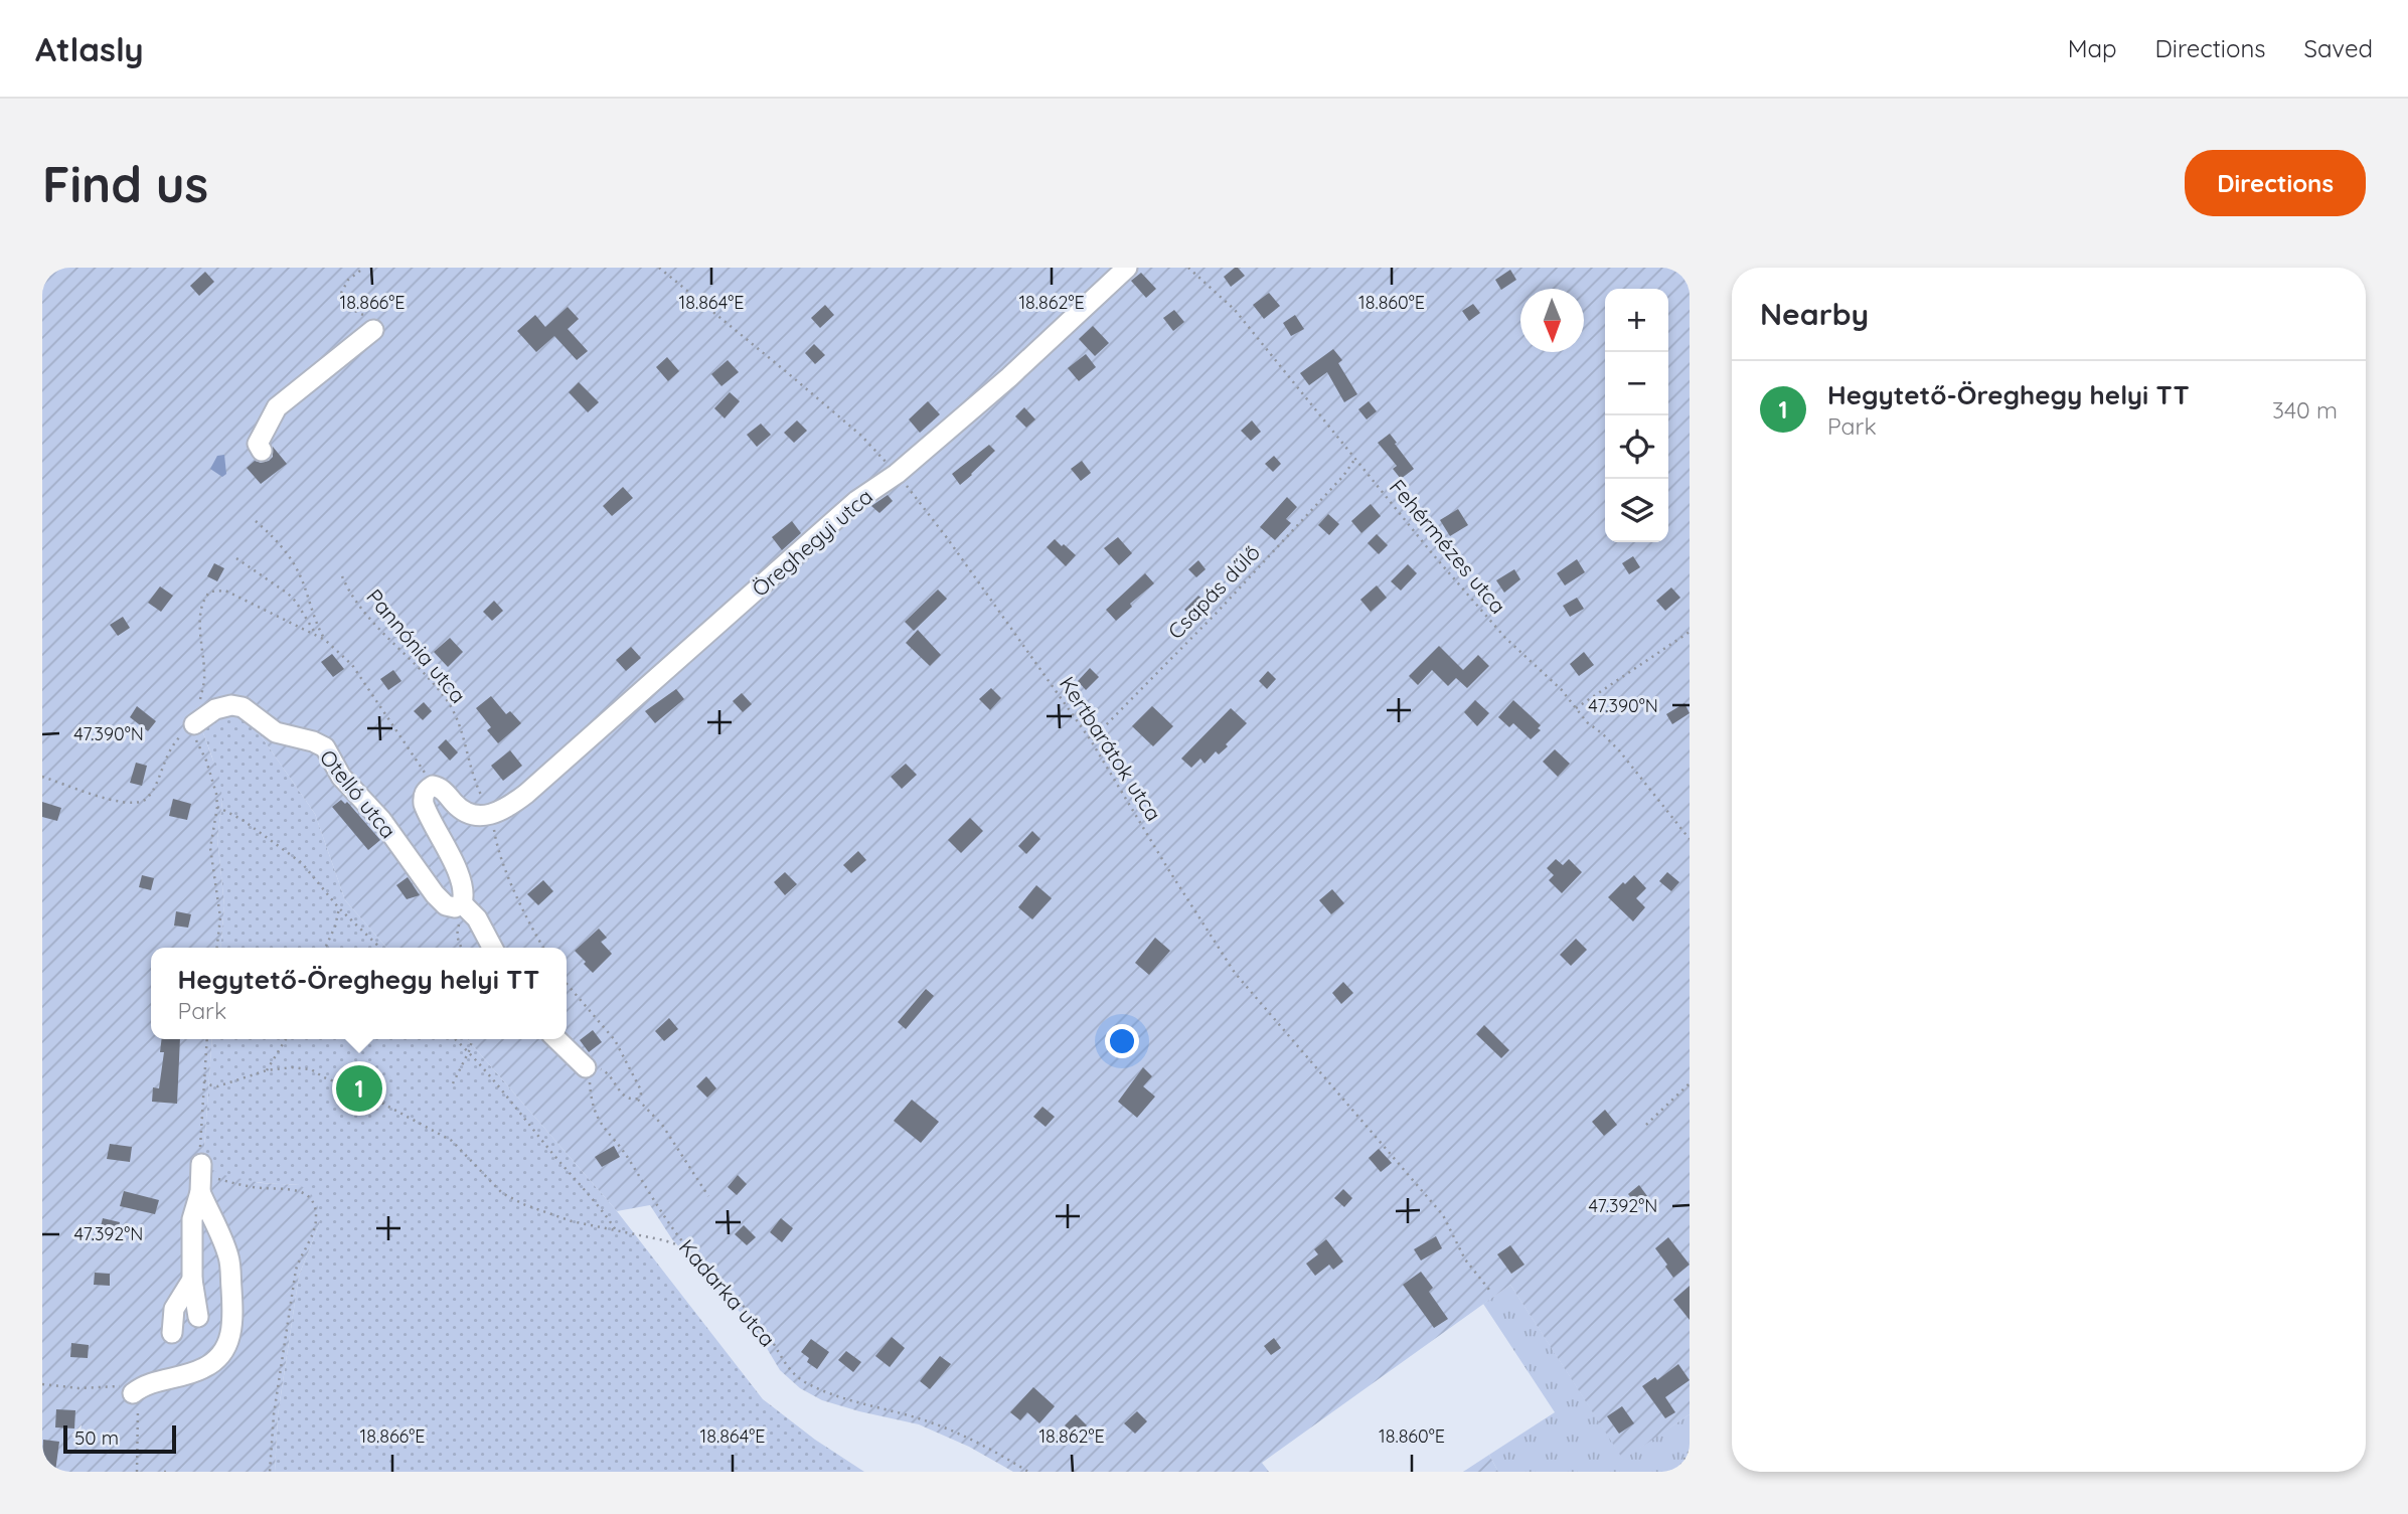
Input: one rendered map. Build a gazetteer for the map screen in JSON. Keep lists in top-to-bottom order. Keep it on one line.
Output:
{"streets":{"street":["Öreghegyi utca","Otelló utca"],"path":["Fehérmézes utca","Csapás dűlő","Pannónia utca","Kertbarátok utca","Kadarka utca"]},"crossings":[["Öreghegyi utca","Pannónia utca"],["Öreghegyi utca","Kertbarátok utca"],["Fehérmézes utca","Csapás dűlő"],["Csapás dűlő","Kertbarátok utca"]],"scale_bar":"50 m","north":"bottom","page":{"header":"Atlasly","nav":["Map","Directions","Saved"],"buttons":"Directions","title":"Find us","heading":"Nearby","map_buttons":["+","−"],"list":[{"mark":"1","name":"Hegytető-Öreghegy helyi TT","note":"Park","value":"340 m"}],"popup":["Hegytető-Öreghegy helyi TT","Park"],"pins":"1","scale":"50 m"},"coordinates":["18.866°E","18.864°E","18.862°E","18.860°E","47.390°N","47.392°N"]}
